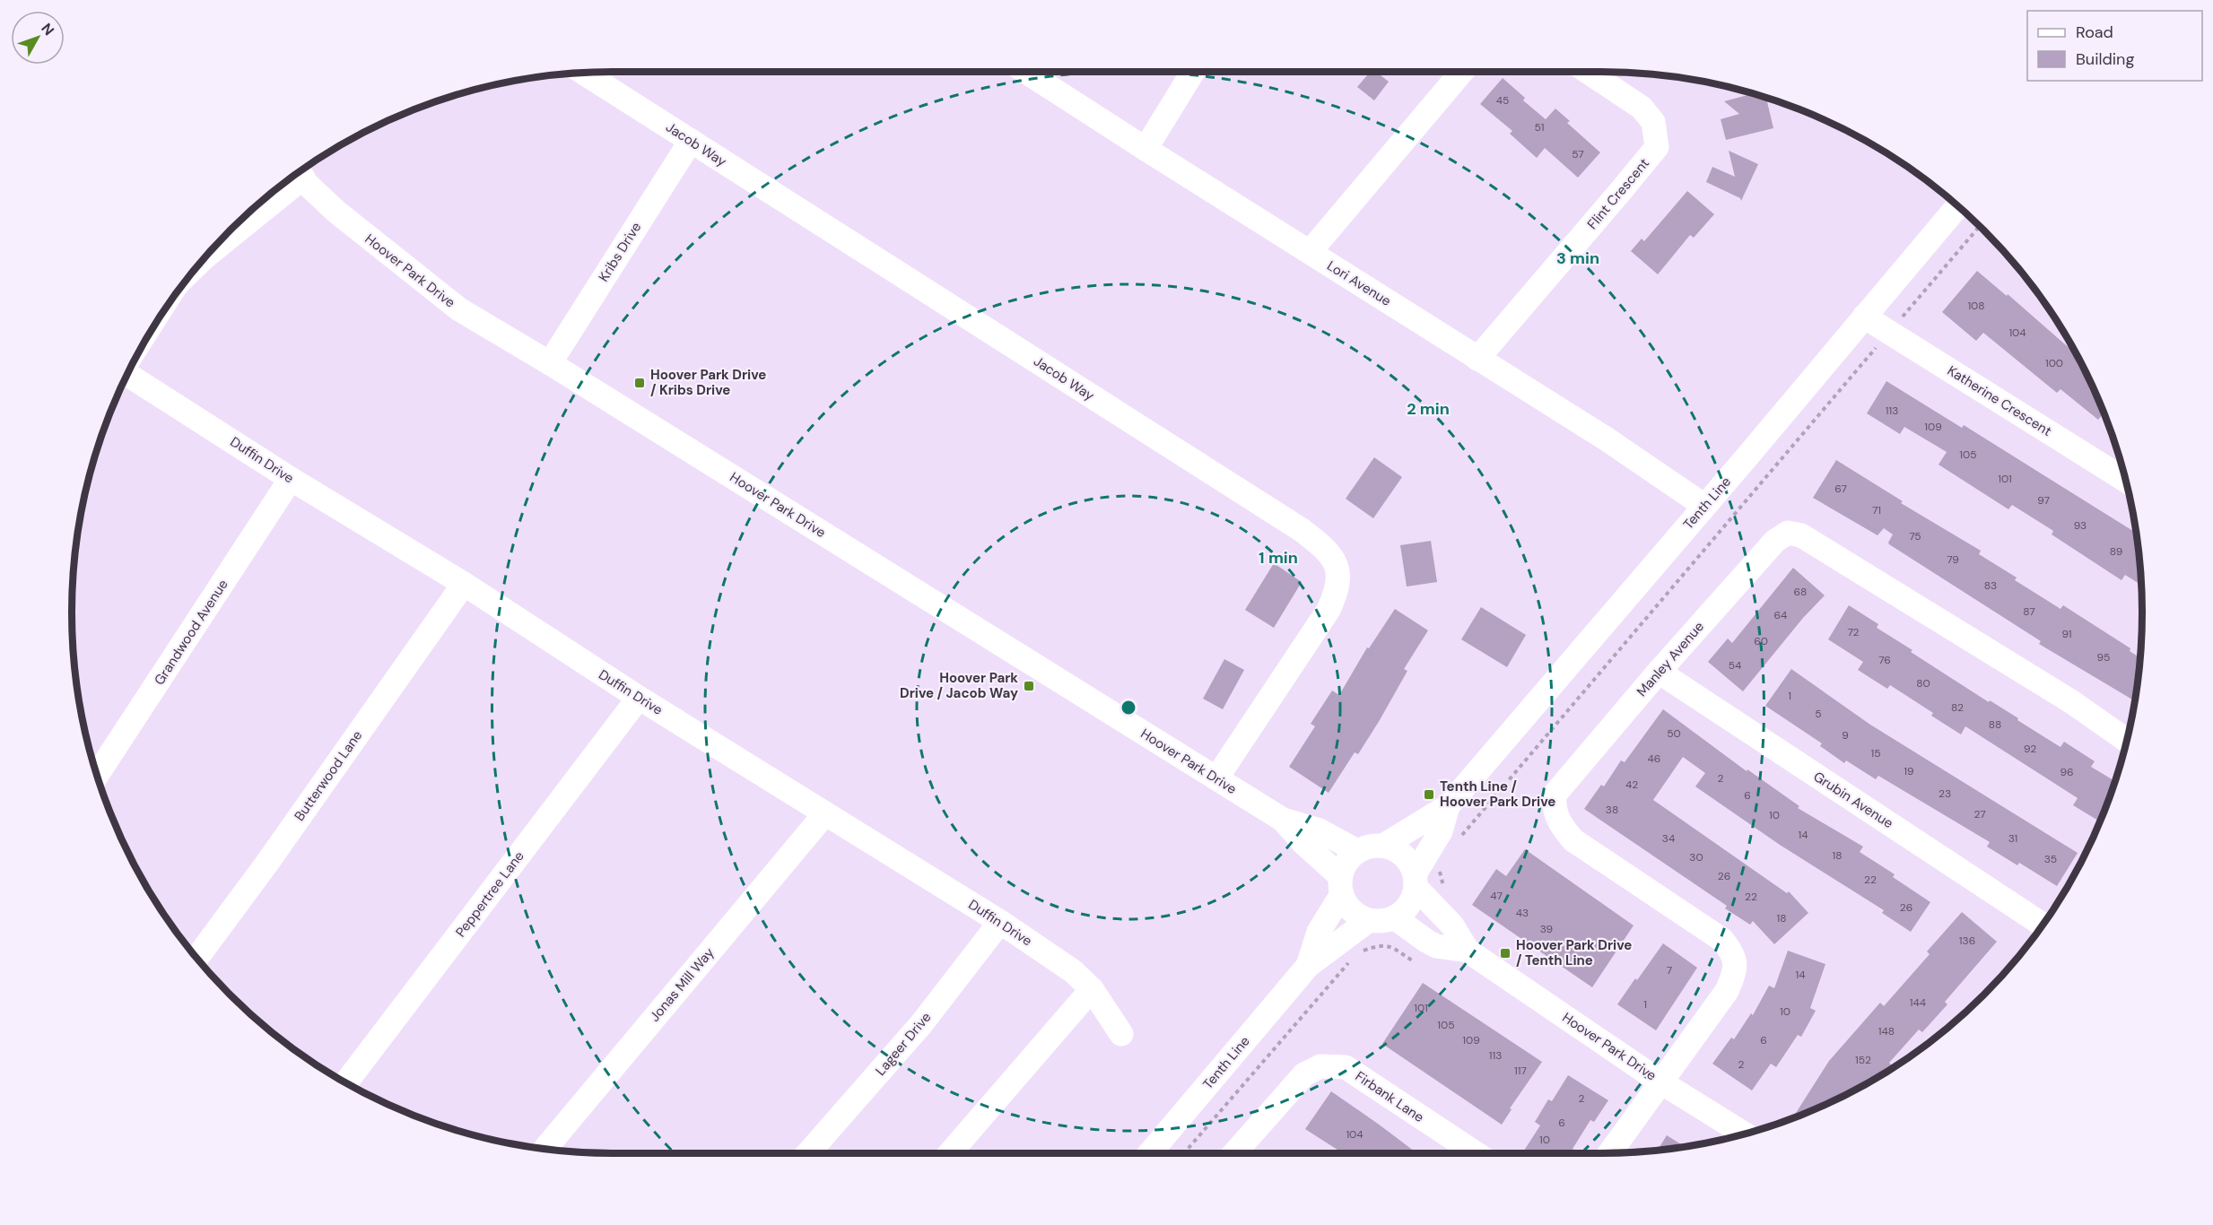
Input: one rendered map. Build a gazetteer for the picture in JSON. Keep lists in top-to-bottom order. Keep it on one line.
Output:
{"streets":{"street":["Jacob Way","Flint Crescent","Kribs Drive","Hoover Park Drive","Lori Avenue","Katherine Crescent","Duffin Drive","Tenth Line","Grandwood Avenue","Manley Avenue","Butterwood Lane","Grubin Avenue","Peppertree Lane","Jonas Mill Way","Lageer Drive","Firbank Lane"]},"crossings":[["Jacob Way","Kribs Drive"],["Jacob Way","Hoover Park Drive"],["Flint Crescent","Lori Avenue"],["Kribs Drive","Hoover Park Drive"],["Hoover Park Drive","Tenth Line"],["Hoover Park Drive","Manley Avenue"],["Lori Avenue","Tenth Line"],["Katherine Crescent","Tenth Line"],["Duffin Drive","Grandwood Avenue"],["Duffin Drive","Butterwood Lane"],["Duffin Drive","Peppertree Lane"],["Duffin Drive","Jonas Mill Way"],["Duffin Drive","Lageer Drive"],["Manley Avenue","Grubin Avenue"]],"places":{"transit":["Hoover Park Drive / Kribs Drive","Hoover Park Drive / Jacob Way","Tenth Line / Hoover Park Drive","Hoover Park Drive / Tenth Line"]},"house_numbers":["45","51","57","108","104","100","113","109","105","101","67","97","71","93","75","89","79","83","68","87","64","72","91","60","95","76","54","80","1","82","5","88","50","9","92","15","46","19","96","2","42","23","6","38","27","10","14","34","31","18","30","35","26","22","47","22","26","43","18","39","136","7","14","144","1","101","10","105","148","109","6","113","152","2","117","2","6","104","10"],"legend":["Road","Building"],"north":"top right","rings":["3 min","2 min","1 min"]}
